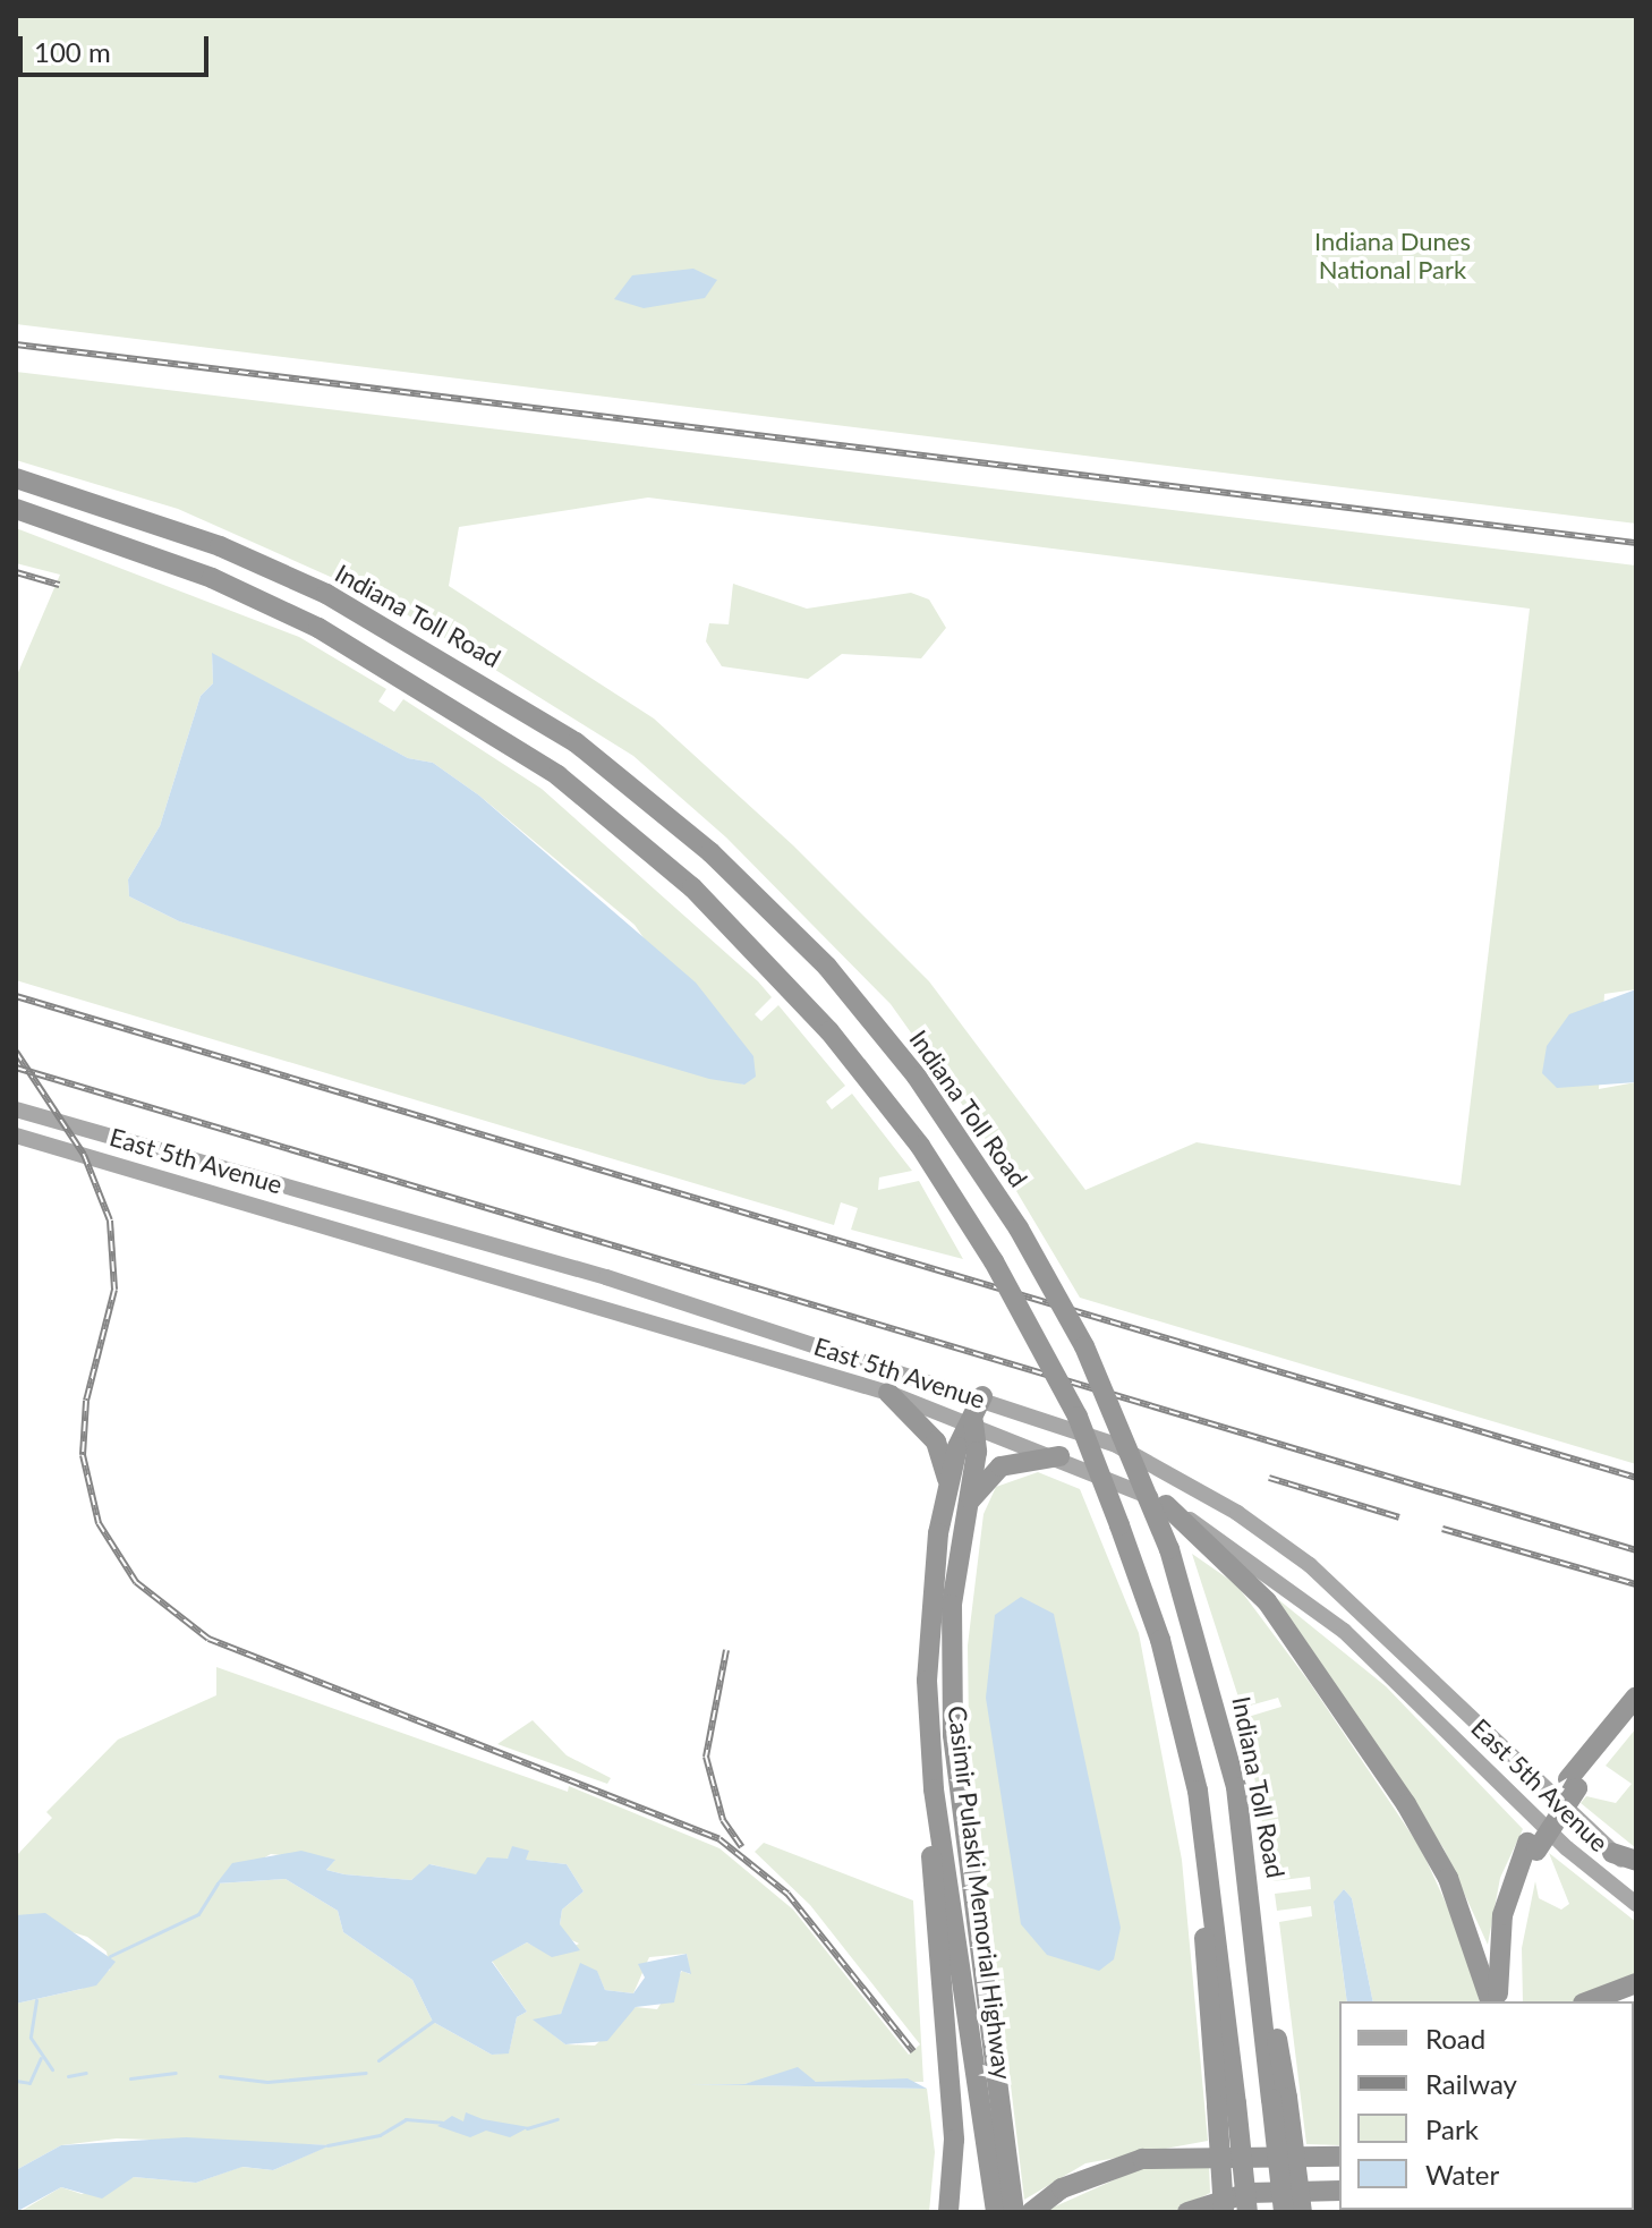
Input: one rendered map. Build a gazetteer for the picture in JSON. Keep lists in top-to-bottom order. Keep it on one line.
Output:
{"streets":{"highway":["Indiana Toll Road","Casimir Pulaski Memorial Highway"],"main road":["East 5th Avenue"]},"crossings":[["East 5th Avenue","Casimir Pulaski Memorial Highway"]],"parks":["Indiana Dunes National Park"],"legend":["Road","Railway","Park","Water"],"scale_bar":"100 m"}
